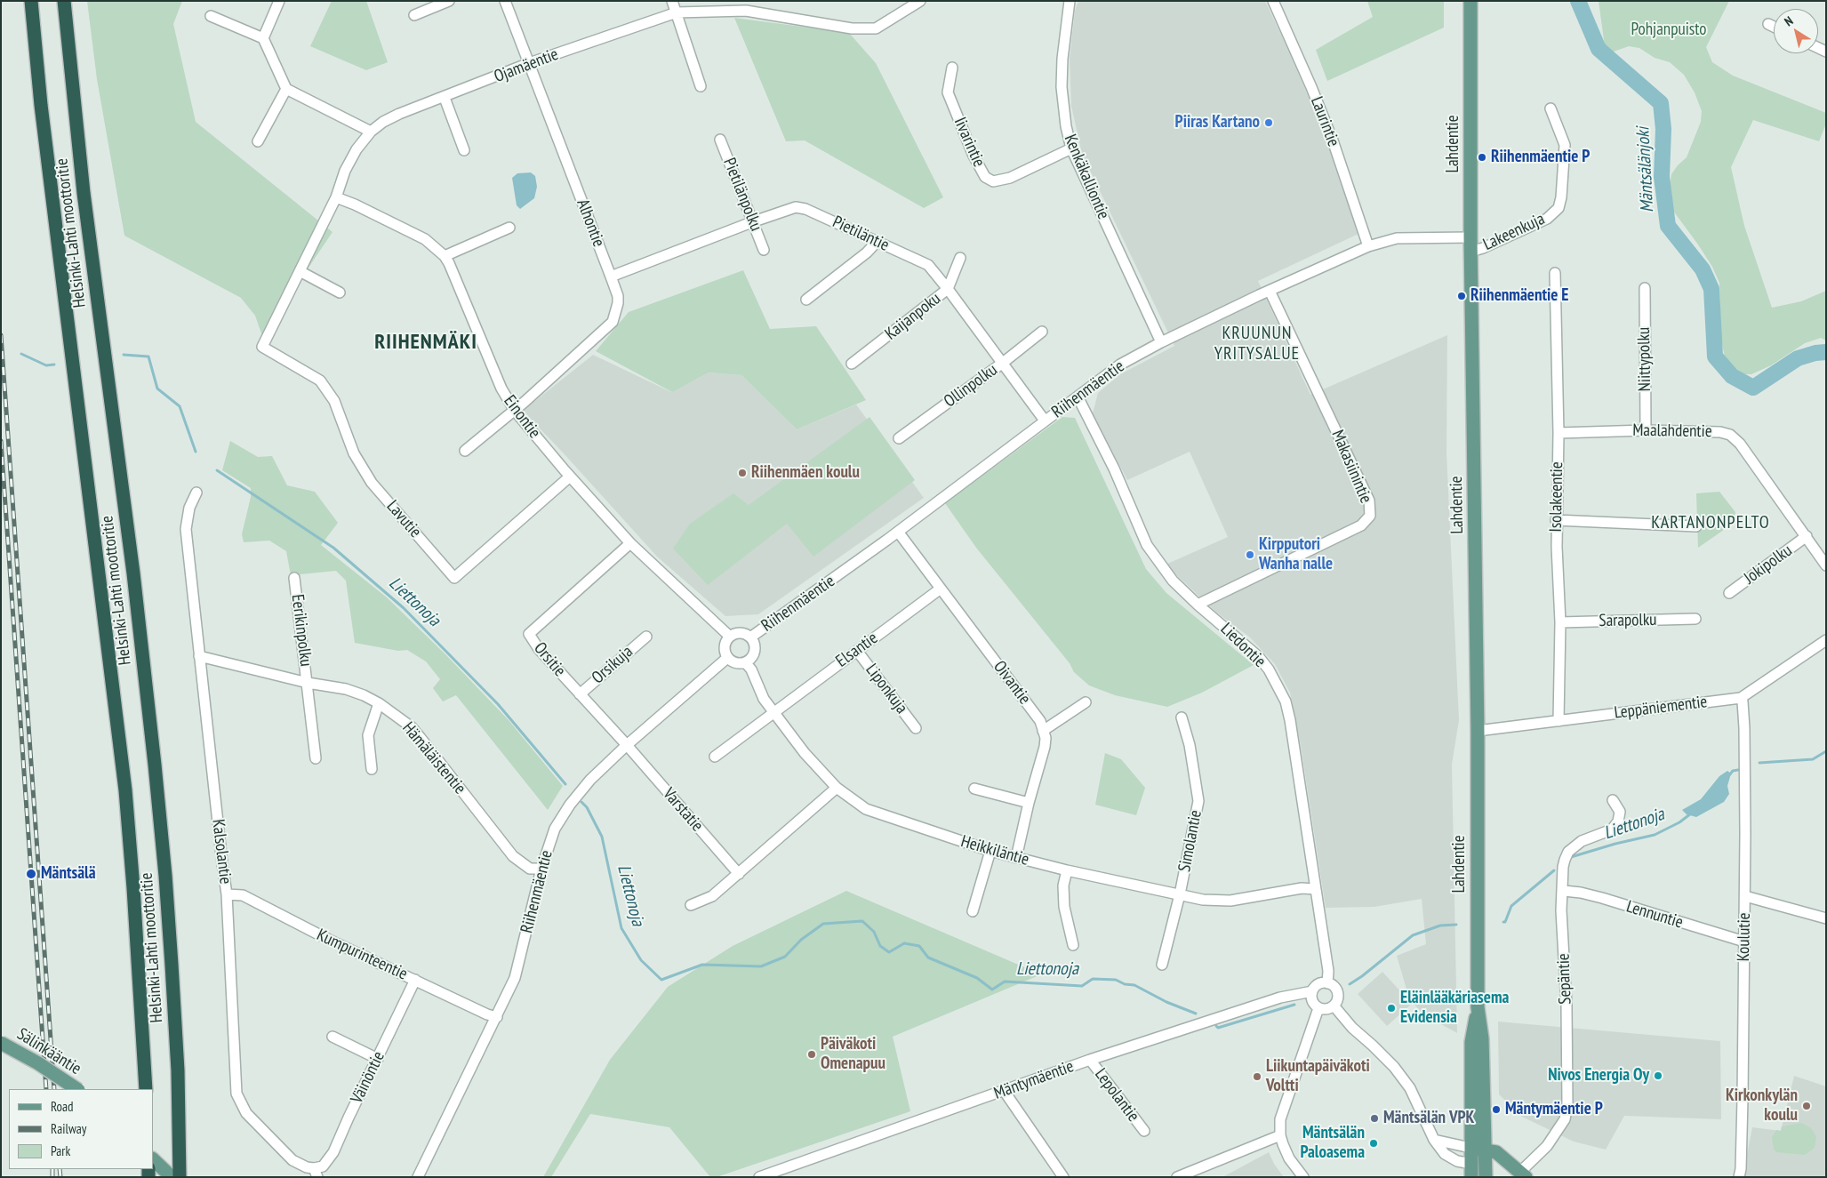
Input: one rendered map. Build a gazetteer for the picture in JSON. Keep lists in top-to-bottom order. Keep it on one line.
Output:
{"streets":{"highway":["Helsinki-Lahti moottoritie"],"main road":["Lahdentie","Sälinkääntie"],"street":["Ojamäentie","Laurintie","Iivarintie","Kenkäkalliontie","Pietilänpolku","Alhontie","Lakeenkuja","Pietiläntie","Kaijanpoku","Niittypolku","Ollinpolku","Riihenmäentie","Einontie","Maalahdentie","Makasiinintie","Isolakeentie","Lavutie","Jokipolku","Sarapolku","Eerikinpolku","Liedontie","Elsantie","Orsitie","Orsikuja","Oivantie","Liponkuja","Leppäniementie","Hämäläistentie","Varstatie","Simolantie","Heikkiläntie","Kalsolantie","Lennuntie","Koulutie","Kumpurinteentie","Sepäntie","Väinöntie","Mäntymäentie","Lepolantie"]},"crossings":[["Ojamäentie","Alhontie"],["Ojamäentie","Einontie"],["Ojamäentie","Lavutie"],["Laurintie","Riihenmäentie"],["Iivarintie","Kenkäkalliontie"],["Lahdentie","Lakeenkuja"],["Lahdentie","Riihenmäentie"],["Lahdentie","Leppäniementie"],["Kenkäkalliontie","Riihenmäentie"],["Pietilänpolku","Pietiläntie"],["Alhontie","Pietiläntie"],["Alhontie","Einontie"],["Pietiläntie","Kaijanpoku"],["Pietiläntie","Ollinpolku"],["Pietiläntie","Riihenmäentie"],["Niittypolku","Maalahdentie"],["Riihenmäentie","Einontie"],["Riihenmäentie","Makasiinintie"],["Riihenmäentie","Liedontie"],["Riihenmäentie","Orsitie"],["Riihenmäentie","Oivantie"],["Riihenmäentie","Hämäläistentie"],["Riihenmäentie","Varstatie"],["Riihenmäentie","Heikkiläntie"],["Riihenmäentie","Kumpurinteentie"],["Einontie","Lavutie"],["Einontie","Orsitie"],["Einontie","Heikkiläntie"],["Maalahdentie","Isolakeentie"],["Maalahdentie","Jokipolku"],["Makasiinintie","Liedontie"],["Isolakeentie","Sarapolku"],["Isolakeentie","Leppäniementie"],["Eerikinpolku","Hämäläistentie"],["Liedontie","Heikkiläntie"],["Liedontie","Mäntymäentie"],["Elsantie","Oivantie"],["Elsantie","Liponkuja"],["Elsantie","Heikkiläntie"],["Orsitie","Orsikuja"],["Orsitie","Varstatie"],["Oivantie","Heikkiläntie"],["Leppäniementie","Koulutie"],["Hämäläistentie","Kalsolantie"],["Simolantie","Heikkiläntie"],["Kalsolantie","Kumpurinteentie"],["Kalsolantie","Väinöntie"],["Lennuntie","Koulutie"],["Lennuntie","Sepäntie"],["Kumpurinteentie","Väinöntie"],["Mäntymäentie","Lepolantie"]],"districts":["KRUUNUN YRITYSALUE","RIIHENMÄKI","KARTANONPELTO"],"water":["Mäntsälänjoki","Liettonoja"],"parks":["Pohjanpuisto"],"places":["Piiras Kartano","Riihenmäentie P","Riihenmäentie E","Riihenmäen koulu","Kirpputori Wanha nalle","Mäntsälä","Eläinlääkäriasema Evidensia","Päiväkoti Omenapuu","Nivos Energia Oy","Liikuntapäiväkoti Voltti","Kirkonkylän koulu","Mäntymäentie P","Mäntsälän VPK","Mäntsälän Paloasema"],"legend":["Road","Railway","Park"],"north":"top left"}
